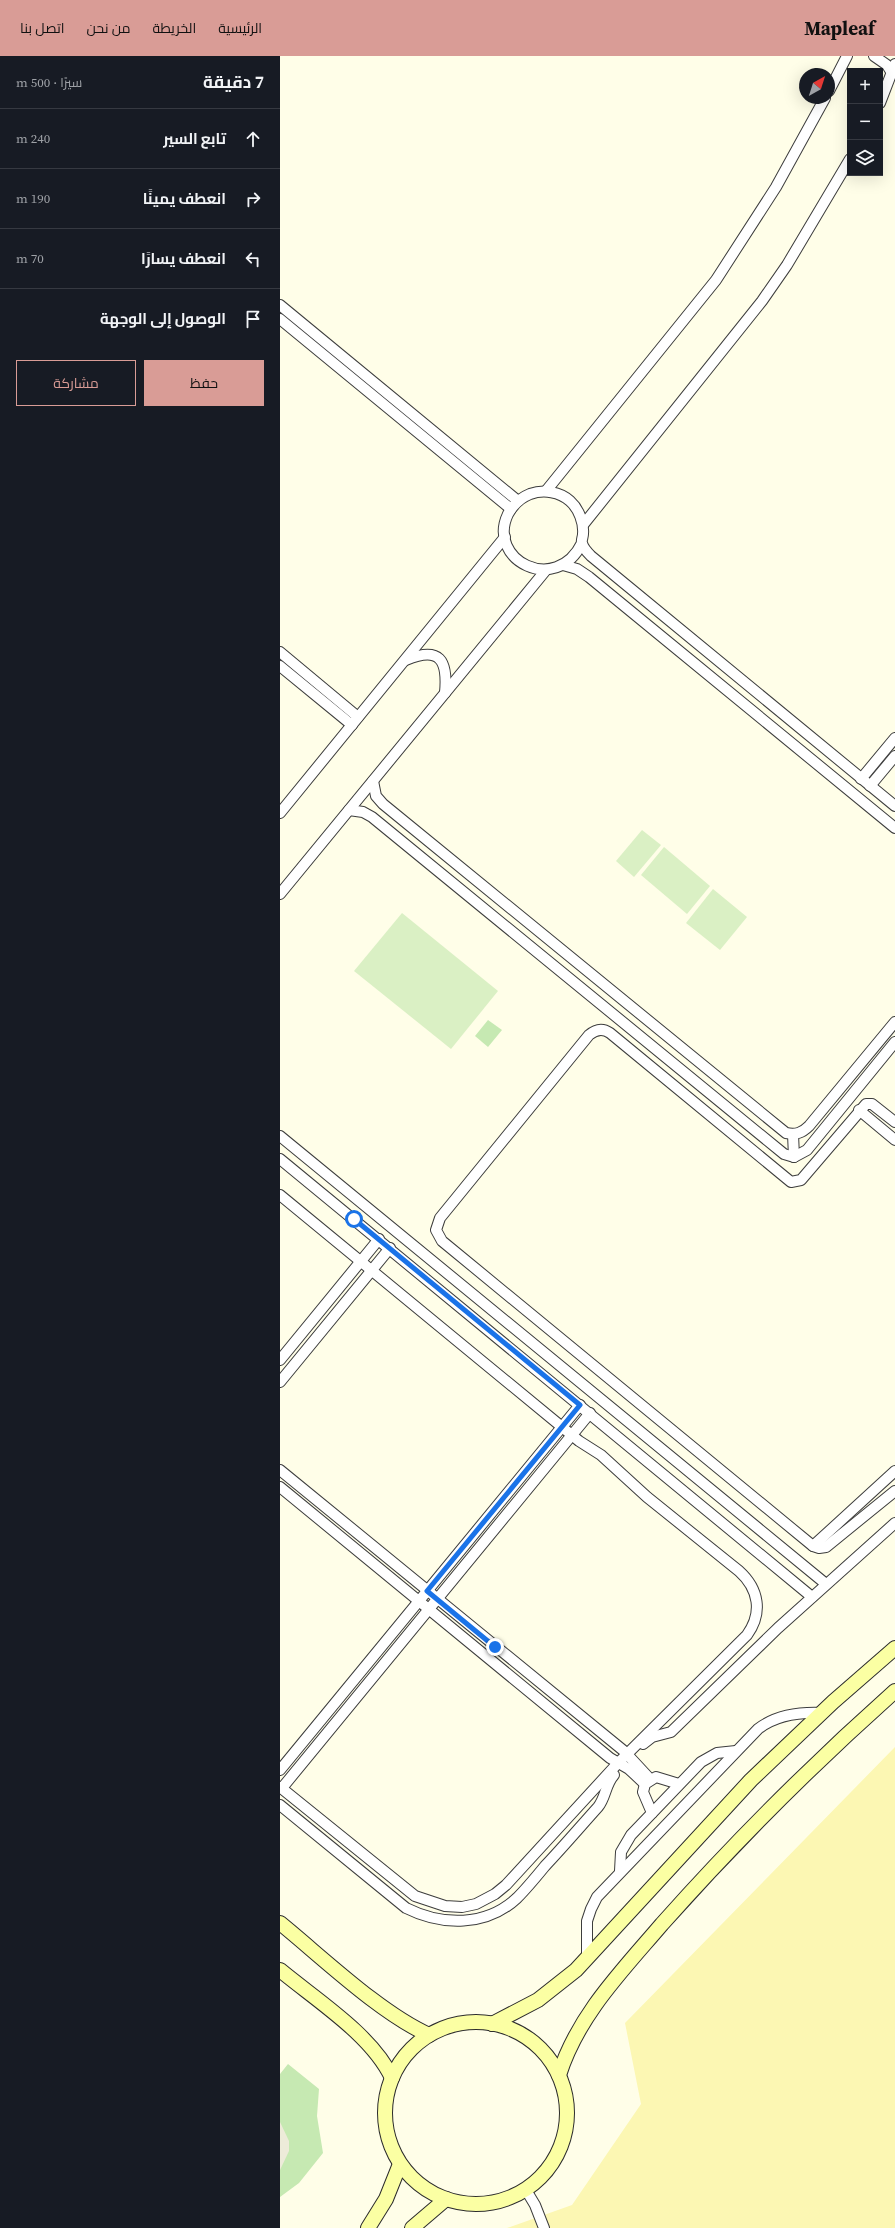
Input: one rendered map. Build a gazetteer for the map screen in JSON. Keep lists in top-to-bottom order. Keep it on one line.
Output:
{"north":"top right","page":{"header":"Mapleaf","nav":["الرئيسية","الخريطة","من نحن","اتصل بنا"],"heading":["7 دقيقة","سيرًا · 500 m"],"map_buttons":["+","−"],"list":[["تابع السير","240 m"],["انعطف يمينًا","190 m"],["انعطف يسارًا","70 m"],"الوصول إلى الوجهة"],"buttons":["حفظ","مشاركة"]}}
